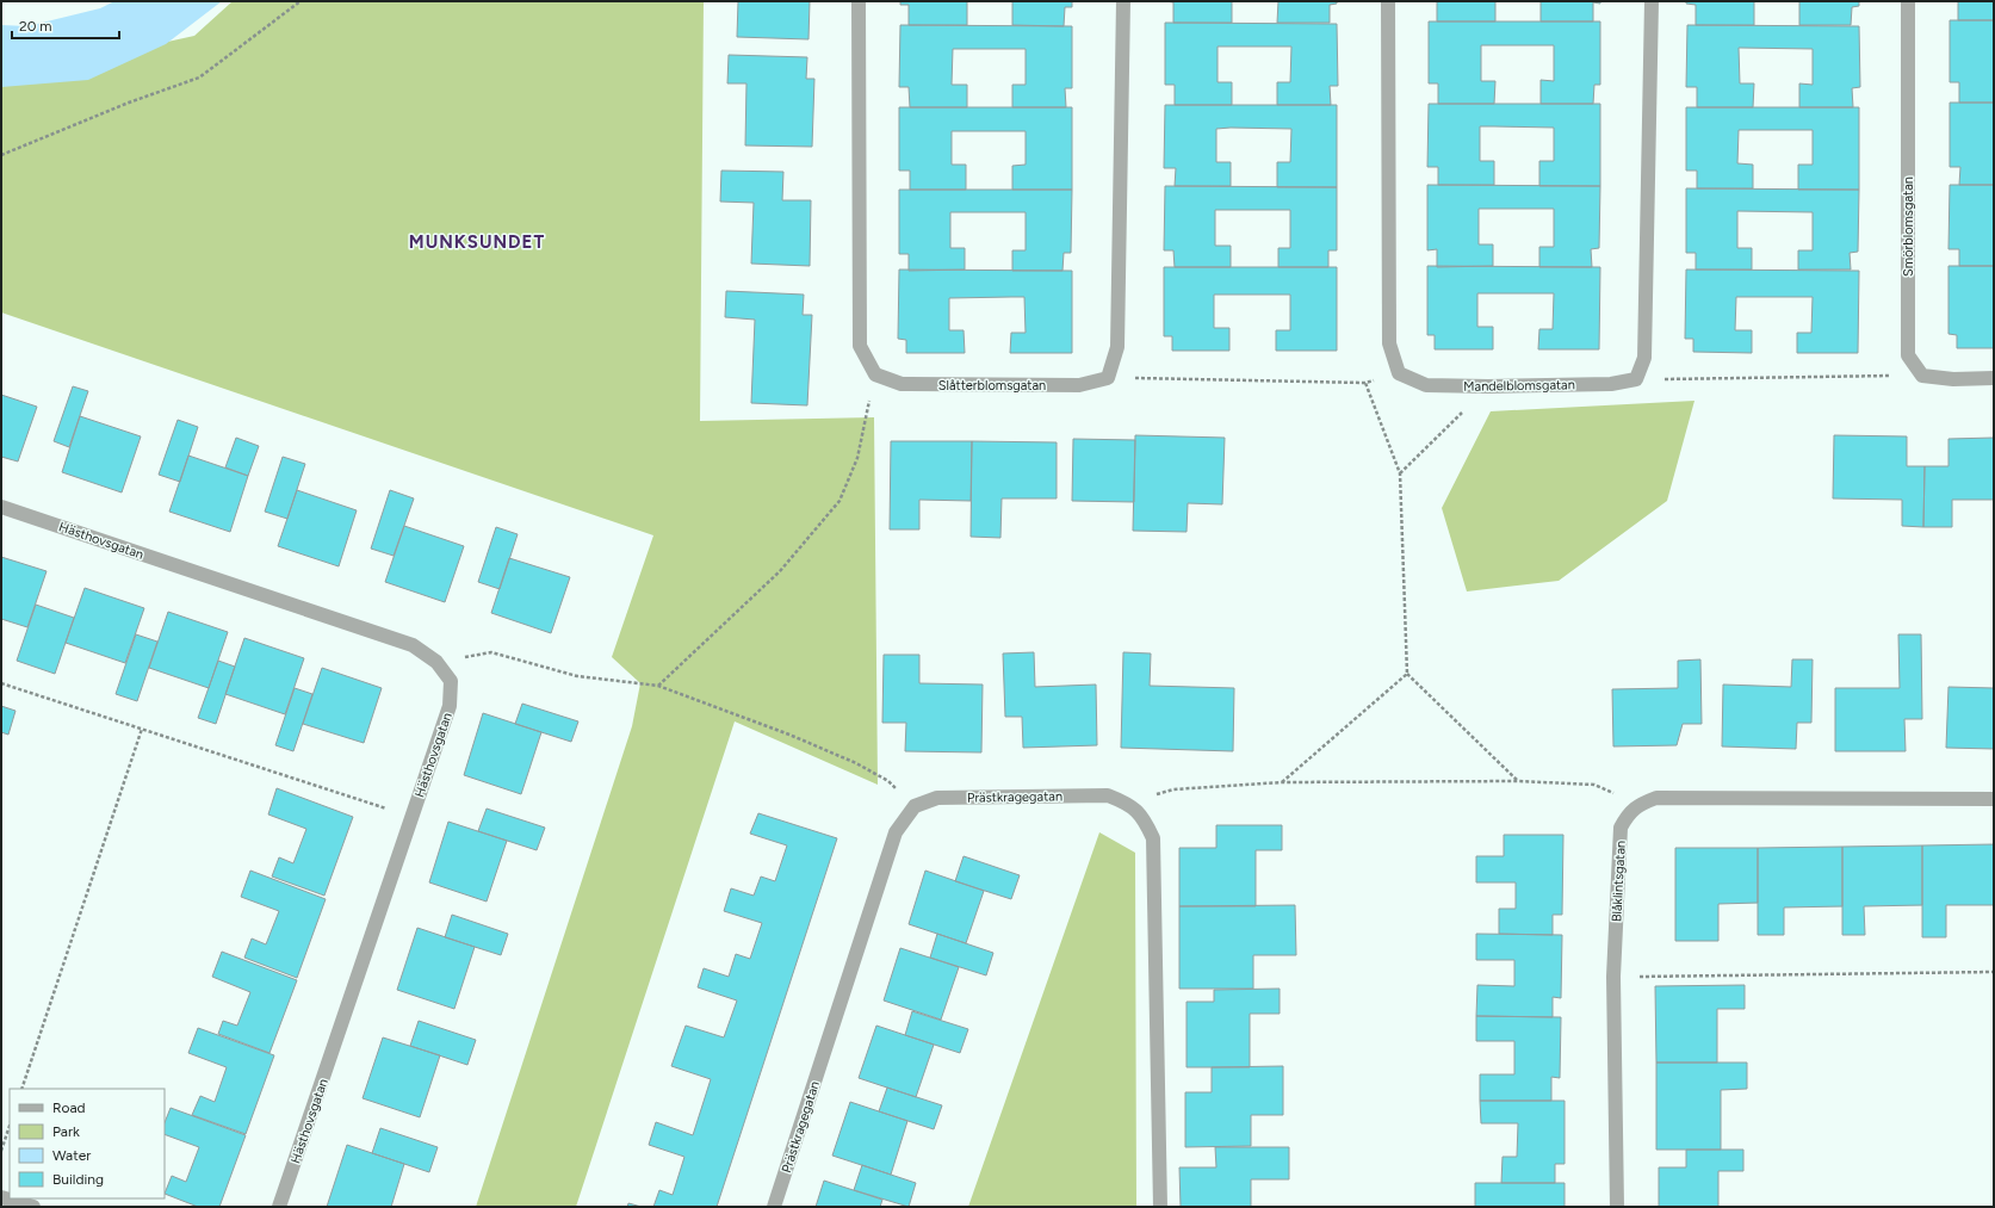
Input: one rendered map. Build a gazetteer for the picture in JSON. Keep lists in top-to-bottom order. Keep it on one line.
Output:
{"streets":{"street":["Smörblomsgatan","Slåtterblomsgatan","Mandelblomsgatan","Hästhovsgatan","Prästkragegatan","Blåklintsgatan"]},"districts":["MUNKSUNDET"],"legend":["Road","Park","Water","Building"],"scale_bar":"20 m"}
